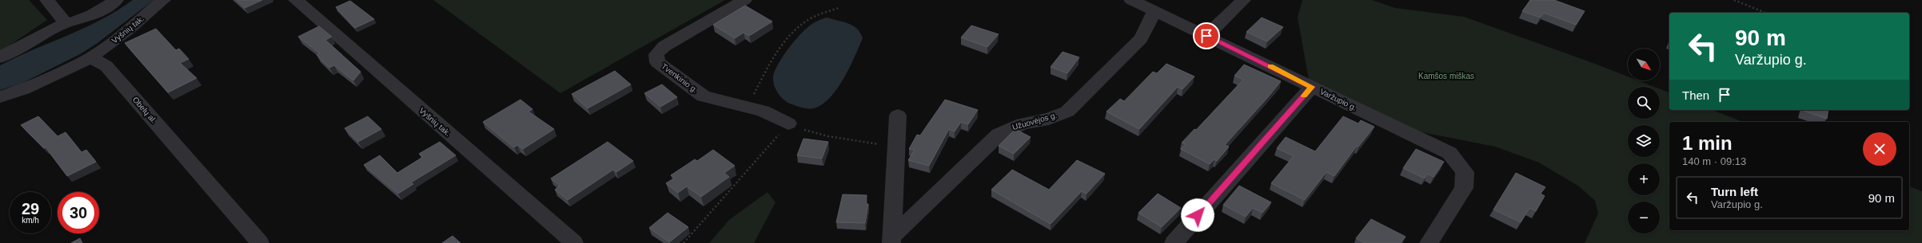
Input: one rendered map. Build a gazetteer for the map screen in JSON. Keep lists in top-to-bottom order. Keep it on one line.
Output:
{"streets":{"street":["Vyšnių tak.","Tvenkinio g.","Varžupio g.","Obelų al.","Užuovėjos g."]},"crossings":[["Vyšnių tak.","Obelų al."],["Varžupio g.","Užuovėjos g."]],"parks":["Kamšos miškas"],"north":"bottom right","page":{"turn":["90 m","Varžupio g."],"map_buttons":["+","−"],"then":"Then","heading":["1 min","140 m · 09:13"],"list":[{"name":"Turn left","note":"Varžupio g.","value":"90 m"}],"speed":"29 km/h","limit":"30"}}
